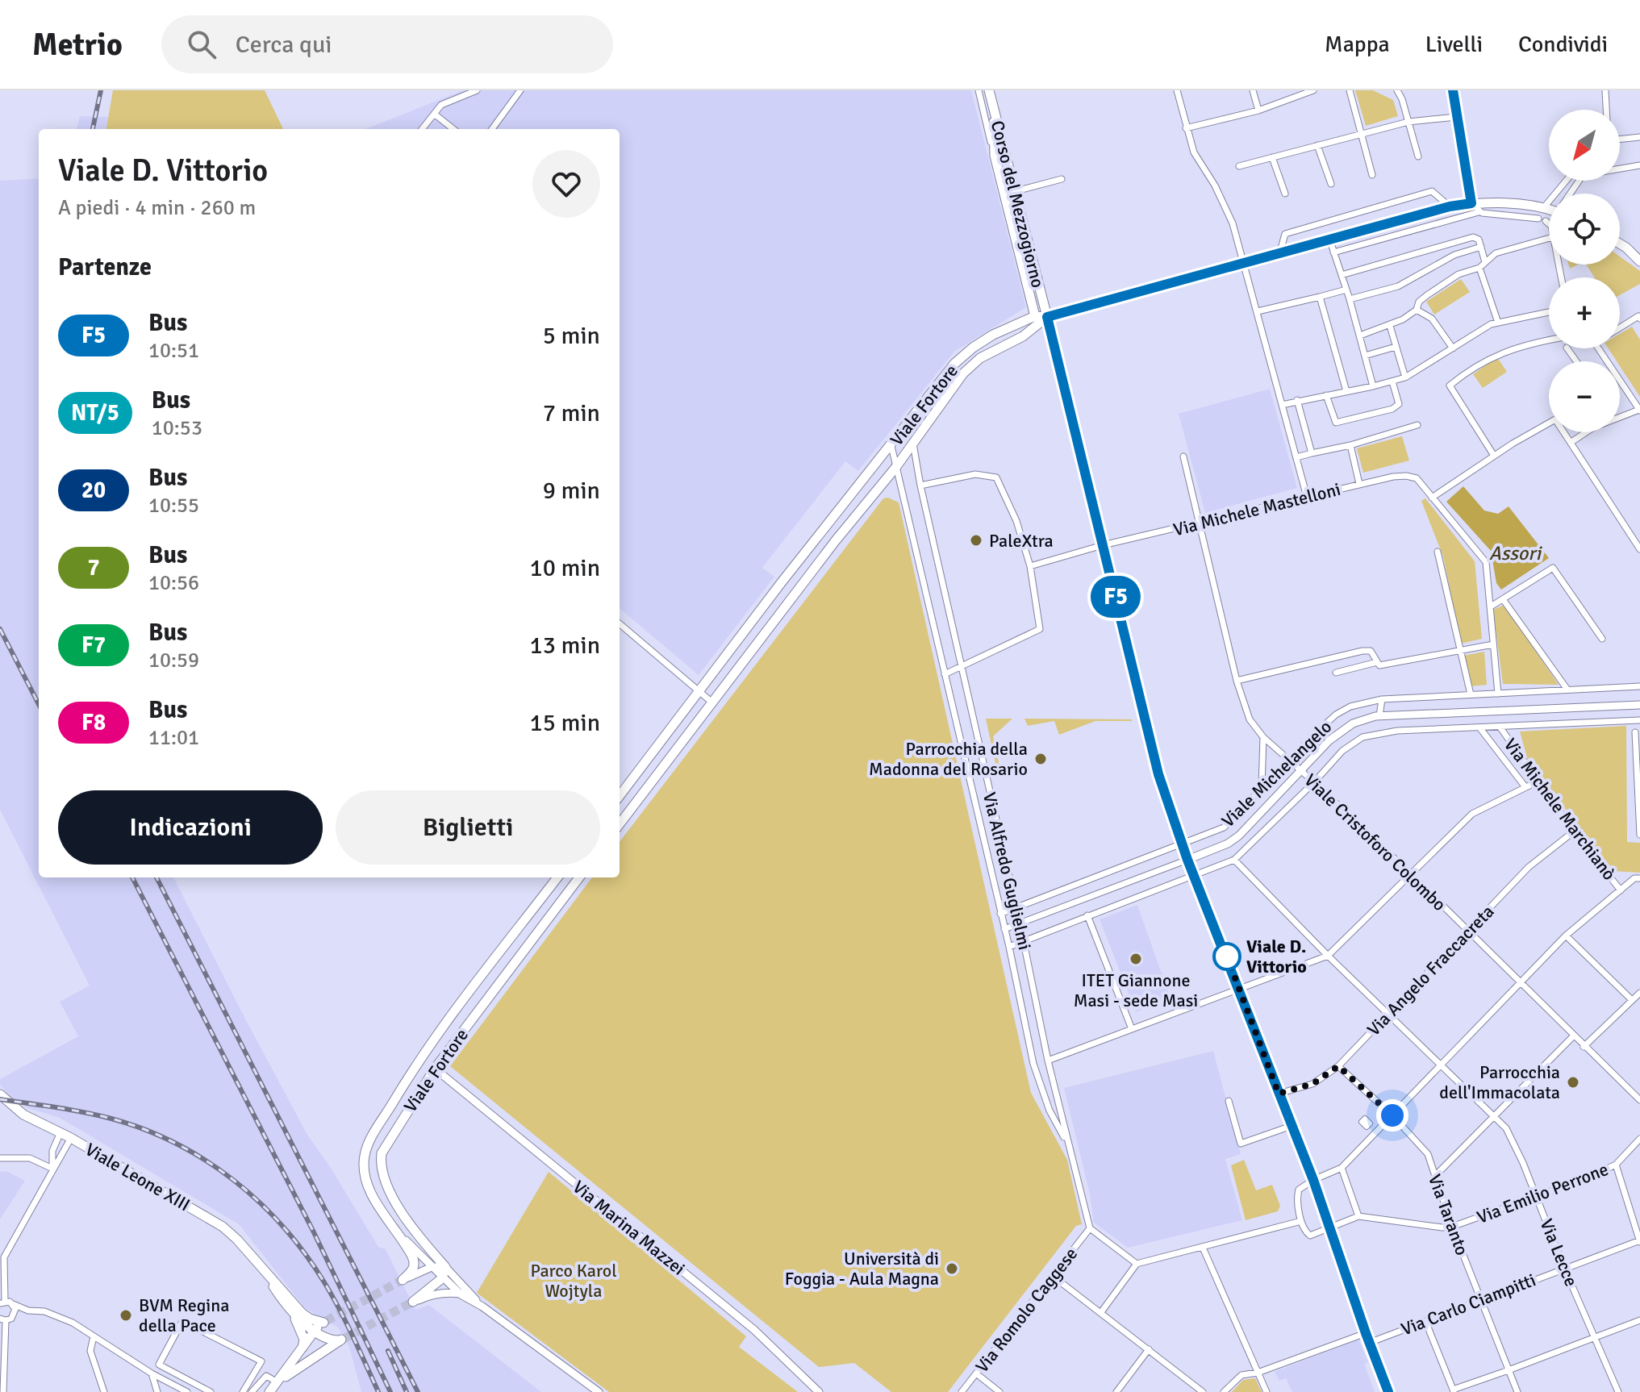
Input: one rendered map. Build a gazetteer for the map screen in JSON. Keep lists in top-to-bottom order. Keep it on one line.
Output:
{"streets":{"main road":["Corso del Mezzogiorno","Viale Fortore","Viale Leone XIII"],"street":["Via Michele Mastelloni","Viale Michelangelo","Via Michele Marchianò","Viale Cristoforo Colombo","Via Alfredo Guglielmi","Via Angelo Fraccacreta","Via Emilio Perrone","Via Taranto","Via Marina Mazzei","Via Lecce","Via Carlo Ciampitti","Via Romolo Caggese"]},"crossings":[["Corso del Mezzogiorno","Viale Fortore"],["Viale Fortore","Via Alfredo Guglielmi"],["Viale Fortore","Via Marina Mazzei"],["Via Michele Mastelloni","Viale Michelangelo"],["Via Michele Mastelloni","Viale Cristoforo Colombo"],["Viale Michelangelo","Via Michele Marchianò"],["Viale Michelangelo","Viale Cristoforo Colombo"],["Viale Michelangelo","Via Alfredo Guglielmi"],["Via Michele Marchianò","Via Angelo Fraccacreta"],["Viale Cristoforo Colombo","Via Angelo Fraccacreta"],["Via Alfredo Guglielmi","Via Romolo Caggese"],["Via Angelo Fraccacreta","Via Taranto"],["Via Emilio Perrone","Via Taranto"],["Via Emilio Perrone","Via Lecce"],["Via Taranto","Via Carlo Ciampitti"],["Via Lecce","Via Carlo Ciampitti"]],"water":["Assori"],"parks":["Parco Karol Wojtyla"],"places":["PaleXtra","Parrocchia della Madonna del Rosario","Viale D. Vittorio","ITET Giannone Masi - sede Masi","Parrocchia dell'Immacolata","Università di Foggia - Aula Magna","BVM Regina della Pace"],"lines":["bus line F5"],"north":"bottom left","page":{"header":"Metrio","search":"Cerca qui","nav":["Mappa","Livelli","Condividi"],"on_map":"F5","map_buttons":["+","−"],"heading":[["Viale D. Vittorio","A piedi · 4 min · 260 m"],"Partenze"],"list":[{"mark":"F5","name":"Bus","note":"10:51","value":"5 min"},{"mark":"NT/5","name":"Bus","note":"10:53","value":"7 min"},{"mark":"20","name":"Bus","note":"10:55","value":"9 min"},{"mark":"7","name":"Bus","note":"10:56","value":"10 min"},{"mark":"F7","name":"Bus","note":"10:59","value":"13 min"},{"mark":"F8","name":"Bus","note":"11:01","value":"15 min"}],"buttons":["Indicazioni","Biglietti"]}}
